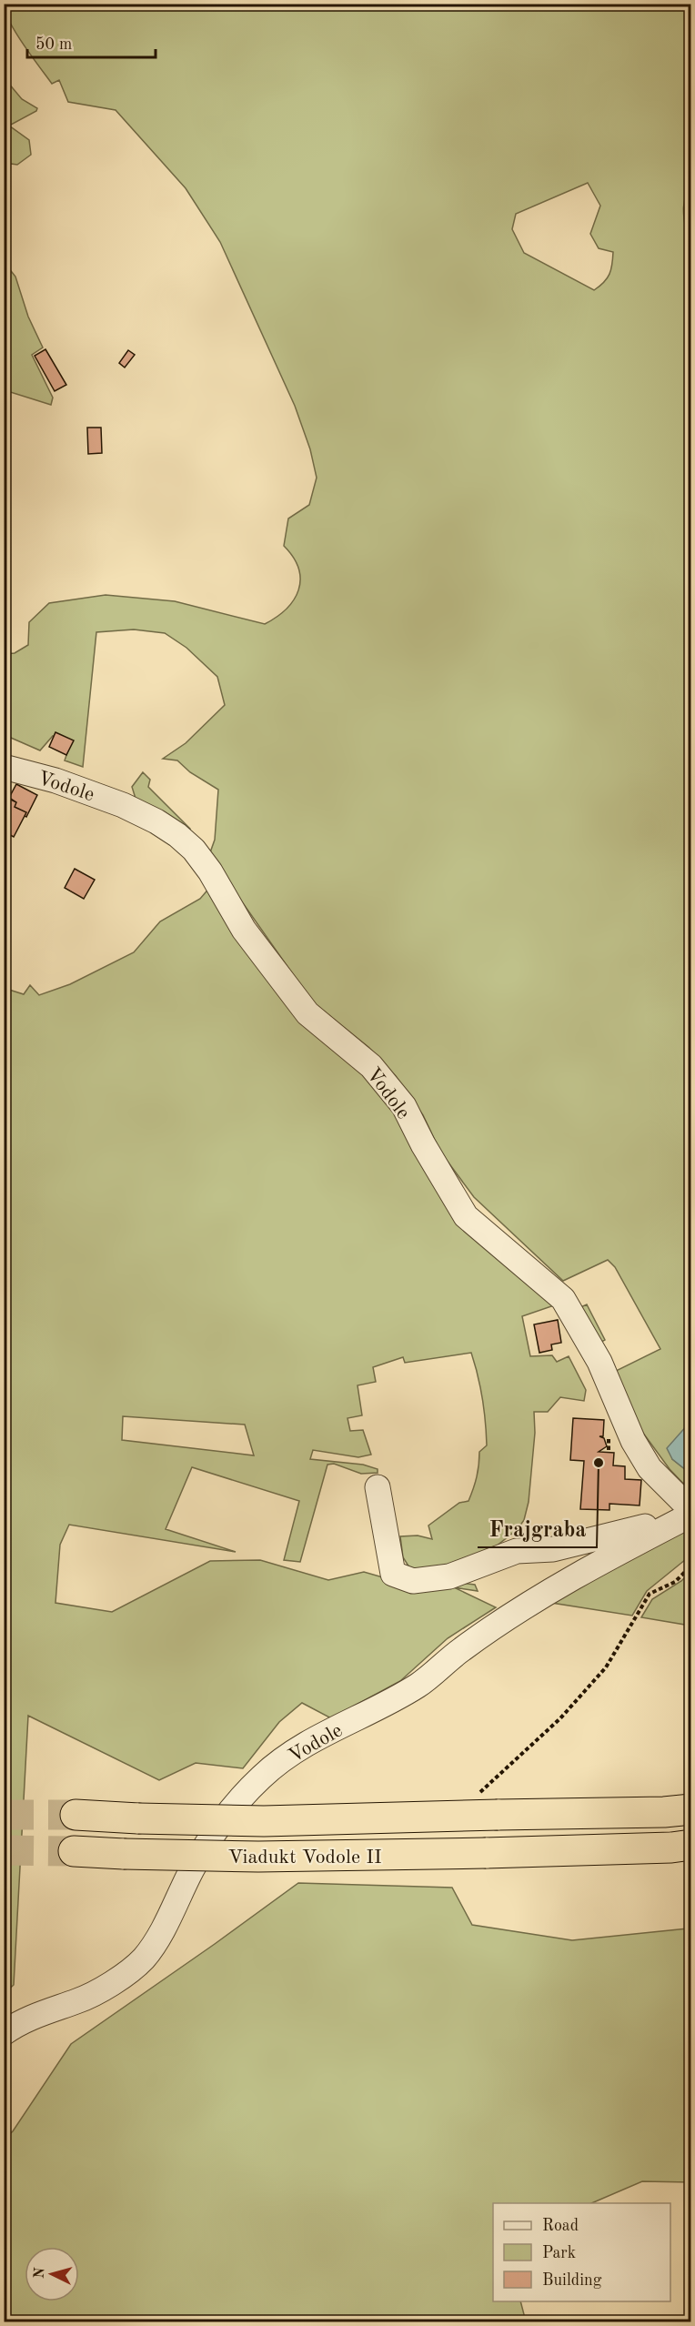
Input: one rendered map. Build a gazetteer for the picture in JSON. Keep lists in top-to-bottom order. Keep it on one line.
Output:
{"streets":{"highway":["Viadukt Vodole II"],"street":["Vodole"]},"places":["Frajgraba"],"legend":["Road","Park","Building"],"scale_bar":"50 m","north":"left"}
